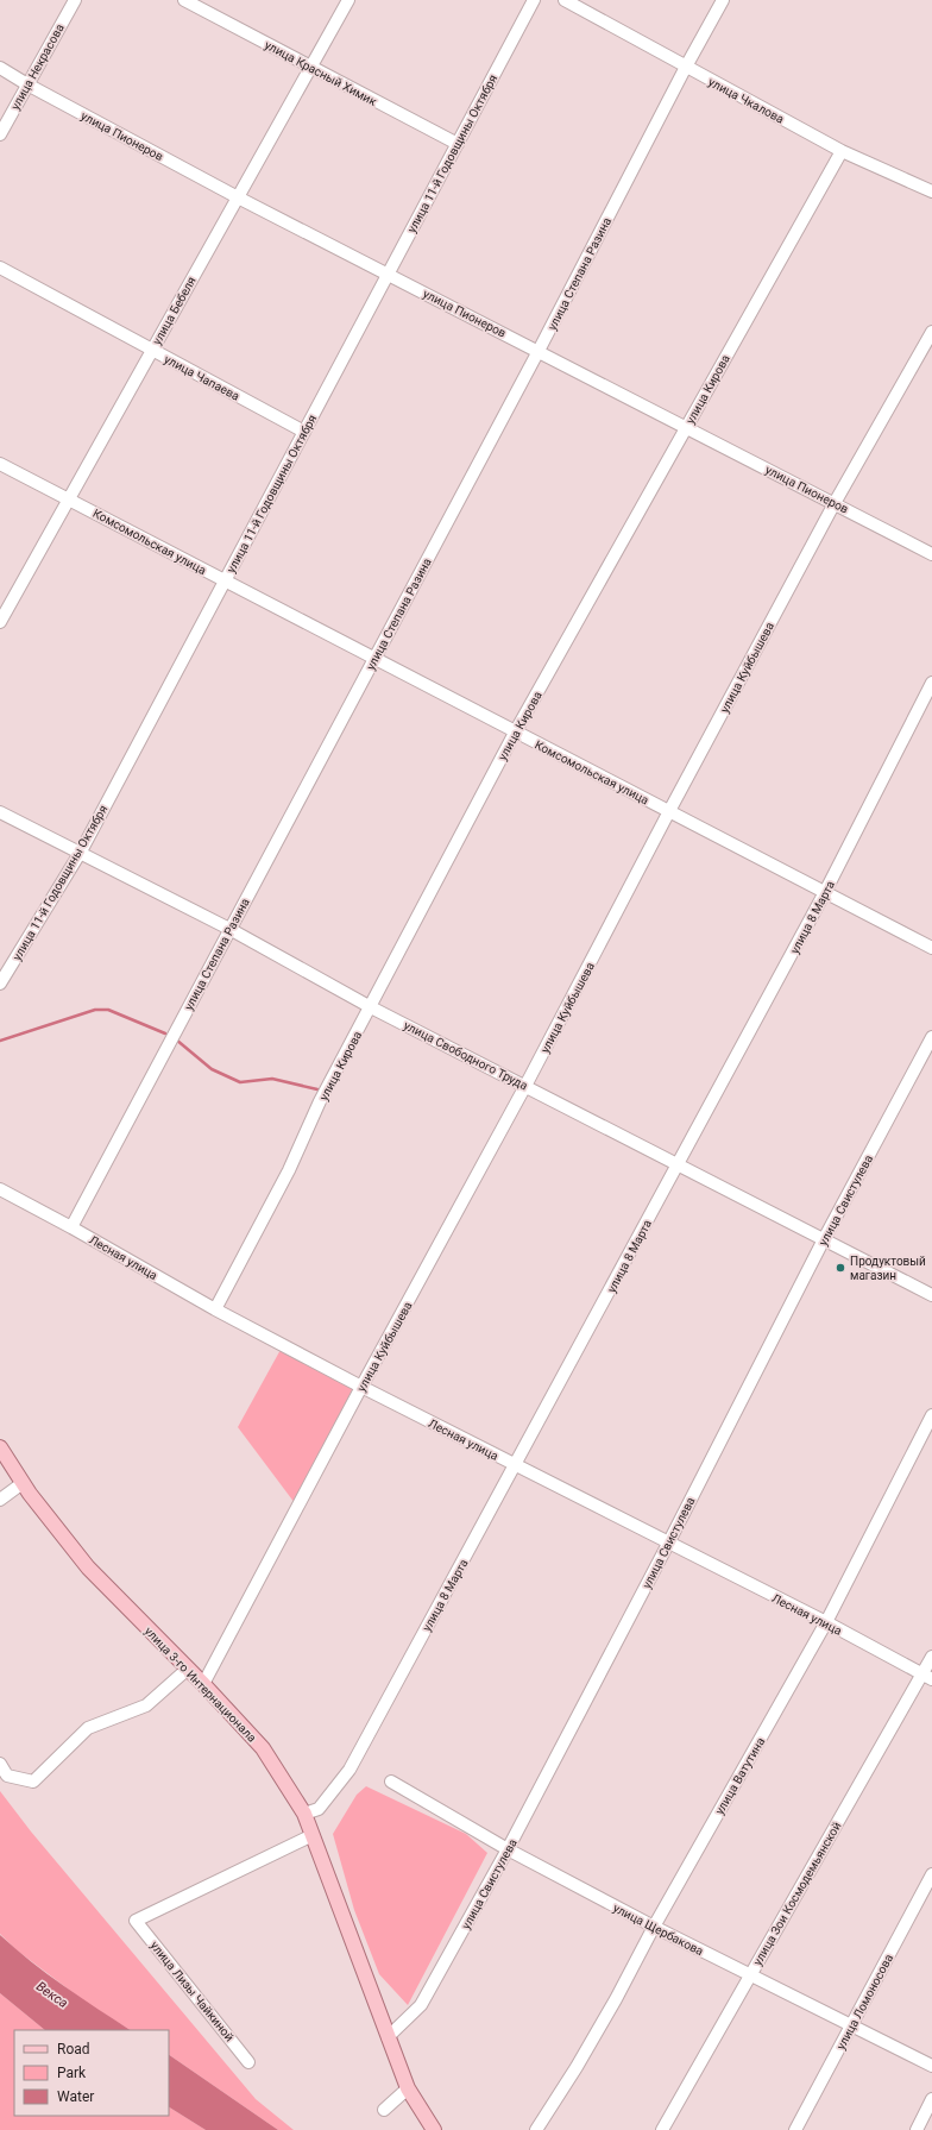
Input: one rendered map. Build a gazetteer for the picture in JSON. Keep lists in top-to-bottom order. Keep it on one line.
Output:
{"streets":{"main road":["улица 3-го Интернационала"],"street":["улица Некрасова","улица Красный Химик","улица Чкалова","улица Пионеров","улица 11-й Годовщины Октября","улица Степана Разина","улица Бебеля","улица Чапаева","улица Кирова","Комсомольская улица","улица Куйбышева","улица 8 Марта","улица Свободного Труда","улица Свистулева","Лесная улица","улица Ватутина","улица Зои Космодемьянской","улица Щербакова","улица Лизы Чайкиной","улица Ломоносова"]},"crossings":[["улица Некрасова","улица Пионеров"],["улица Красный Химик","улица 11-й Годовщины Октября"],["улица Красный Химик","улица Бебеля"],["улица Чкалова","улица Степана Разина"],["улица Чкалова","улица Кирова"],["улица Пионеров","улица 11-й Годовщины Октября"],["улица Пионеров","улица Степана Разина"],["улица Пионеров","улица Бебеля"],["улица Пионеров","улица Кирова"],["улица Пионеров","улица Куйбышева"],["улица 11-й Годовщины Октября","улица Чапаева"],["улица 11-й Годовщины Октября","Комсомольская улица"],["улица 11-й Годовщины Октября","улица Свободного Труда"],["улица Степана Разина","Комсомольская улица"],["улица Степана Разина","улица Свободного Труда"],["улица Степана Разина","Лесная улица"],["улица Бебеля","улица Чапаева"],["улица Бебеля","Комсомольская улица"],["улица Кирова","Комсомольская улица"],["улица Кирова","улица Свободного Труда"],["улица Кирова","Лесная улица"],["Комсомольская улица","улица Куйбышева"],["Комсомольская улица","улица 8 Марта"],["улица Куйбышева","улица Свободного Труда"],["улица Куйбышева","Лесная улица"],["улица Куйбышева","улица 3-го Интернационала"],["улица 8 Марта","улица Свободного Труда"],["улица 8 Марта","Лесная улица"],["улица 8 Марта","улица 3-го Интернационала"],["улица Свободного Труда","улица Свистулева"],["улица Свистулева","Лесная улица"],["улица Свистулева","улица 3-го Интернационала"],["улица Свистулева","улица Щербакова"],["Лесная улица","улица Ватутина"],["Лесная улица","улица Зои Космодемьянской"],["улица 3-го Интернационала","улица Лизы Чайкиной"],["улица Ватутина","улица Щербакова"],["улица Зои Космодемьянской","улица Щербакова"],["улица Щербакова","улица Ломоносова"]],"water":["Векса"],"places":["Продуктовый магазин"],"legend":["Road","Park","Water"]}
